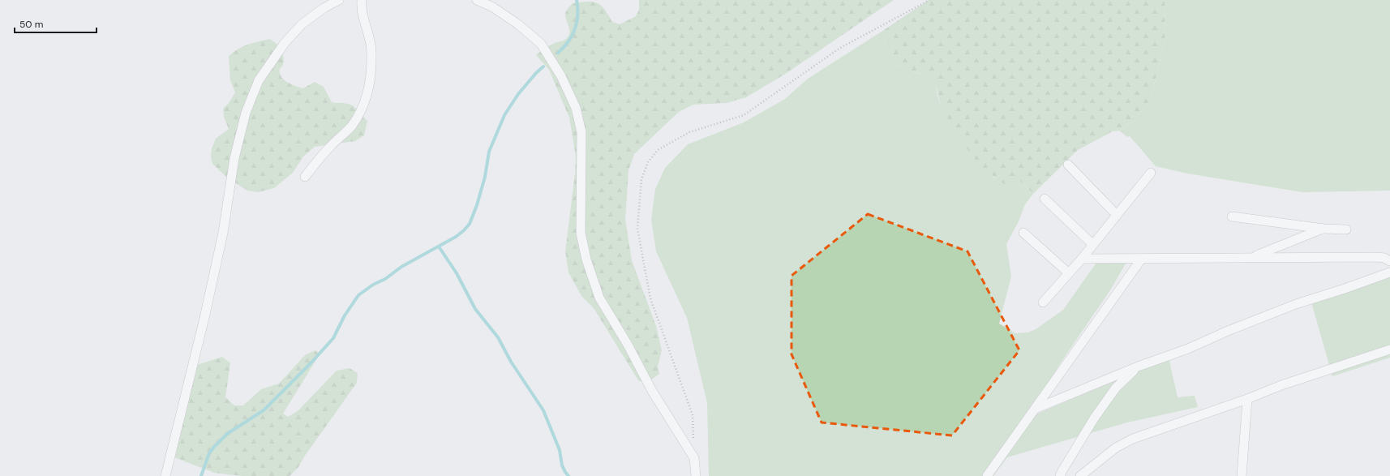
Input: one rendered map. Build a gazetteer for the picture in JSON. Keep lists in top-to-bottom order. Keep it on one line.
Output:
{"scale_bar":"50 m"}
